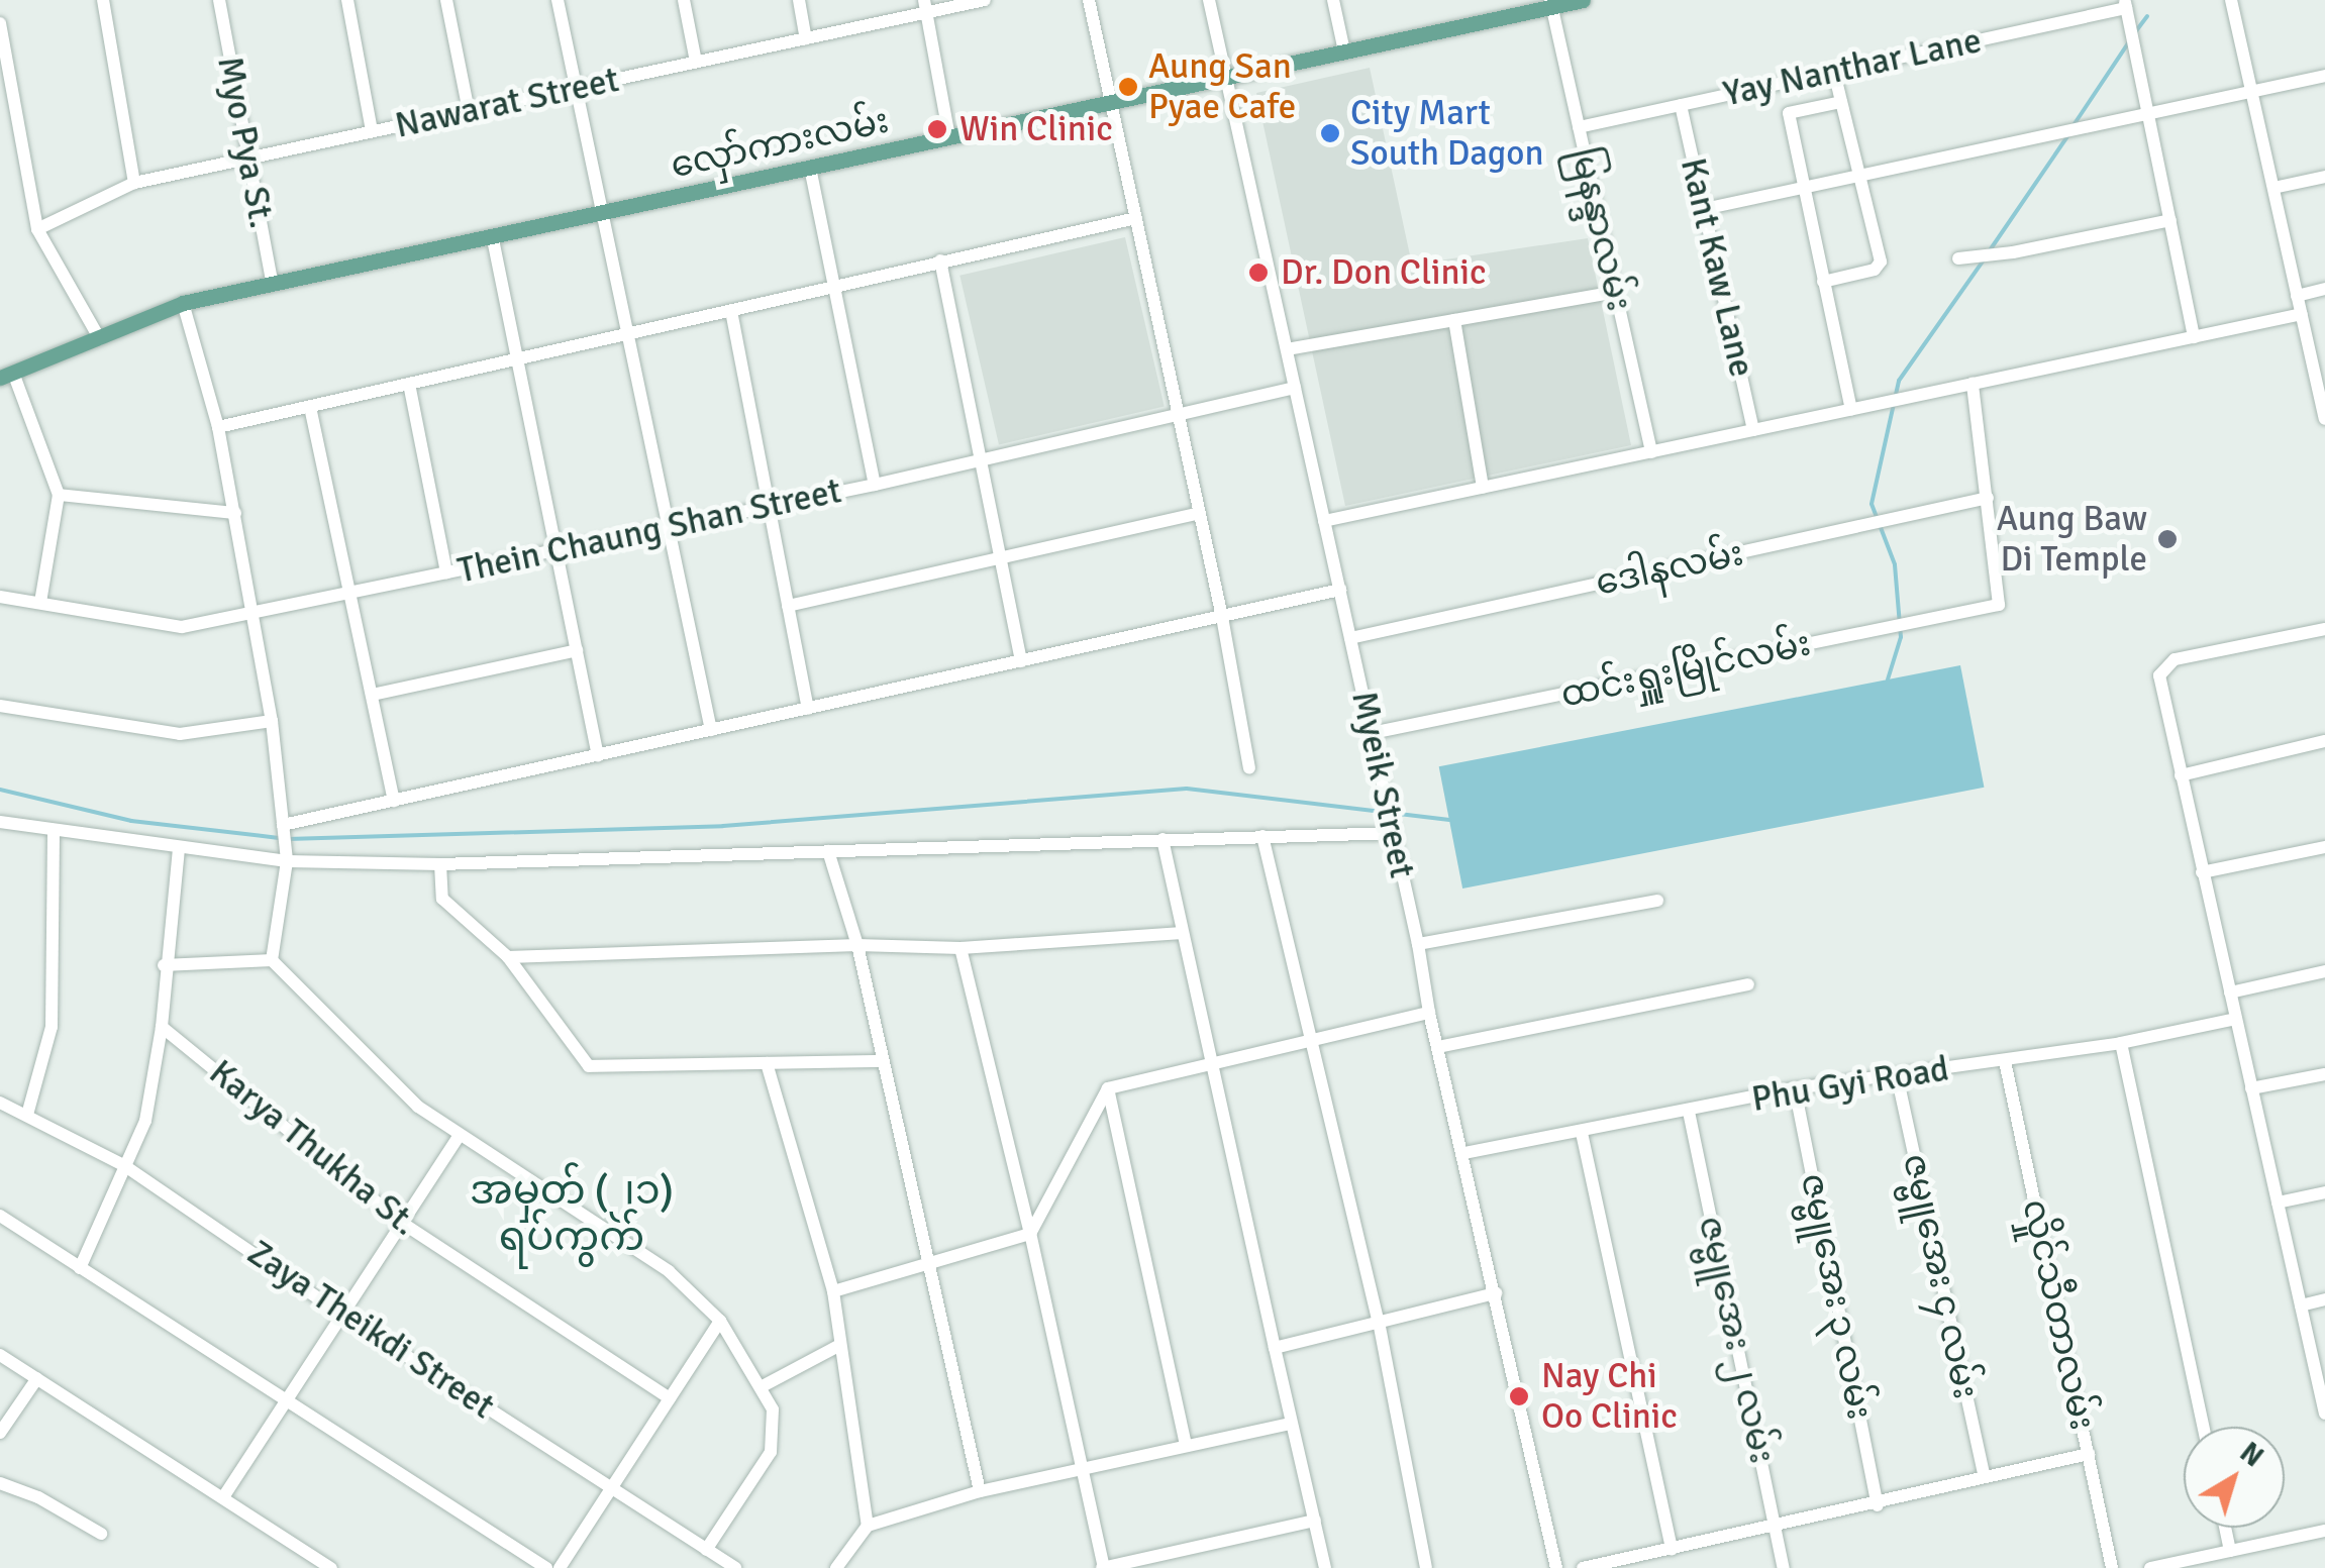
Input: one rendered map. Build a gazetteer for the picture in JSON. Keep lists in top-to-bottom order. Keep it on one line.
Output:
{"streets":{"main road":["လှော်ကားလမ်း"],"street":["Yay Nanthar Lane","Nawarat Street","Myo Pya St.","မြနန္ဒာလမ်း","Kant Kaw Lane","Thein Chaung Shan Street","ဒေါနလမ်း","ထင်းရှူးမြိုင်လမ်း","Myeik Street","Phu Gyi Road","Karya Thukha St.","ဇမ္ဗူအေး ၄ လမ်း","ဇမ္ဗူအေး ၃ လမ်း","လှိုင်သီတာလမ်း","Zaya Theikdi Street","ဇမ္ဗူအေး ၂ လမ်း"]},"crossings":[["Yay Nanthar Lane","မြနန္ဒာလမ်း"],["Yay Nanthar Lane","Kant Kaw Lane"],["Nawarat Street","Myo Pya St."],["Myo Pya St.","လှော်ကားလမ်း"],["လှော်ကားလမ်း","မြနန္ဒာလမ်း"],["လှော်ကားလမ်း","Myeik Street"],["Thein Chaung Shan Street","Myeik Street"],["ဒေါနလမ်း","ထင်းရှူးမြိုင်လမ်း"],["ဒေါနလမ်း","Myeik Street"],["ထင်းရှူးမြိုင်လမ်း","Myeik Street"],["Myeik Street","Phu Gyi Road"],["Phu Gyi Road","ဇမ္ဗူအေး ၄ လမ်း"],["Phu Gyi Road","ဇမ္ဗူအေး ၃ လမ်း"],["Phu Gyi Road","လှိုင်သီတာလမ်း"],["Phu Gyi Road","ဇမ္ဗူအေး ၂ လမ်း"]],"districts":["အမှတ် (၂၁) ရပ်ကွက်"],"places":["Aung San Pyae Cafe","Win Clinic","City Mart South Dagon","Dr. Don Clinic","Aung Baw Di Temple","Nay Chi Oo Clinic"],"north":"top right"}
